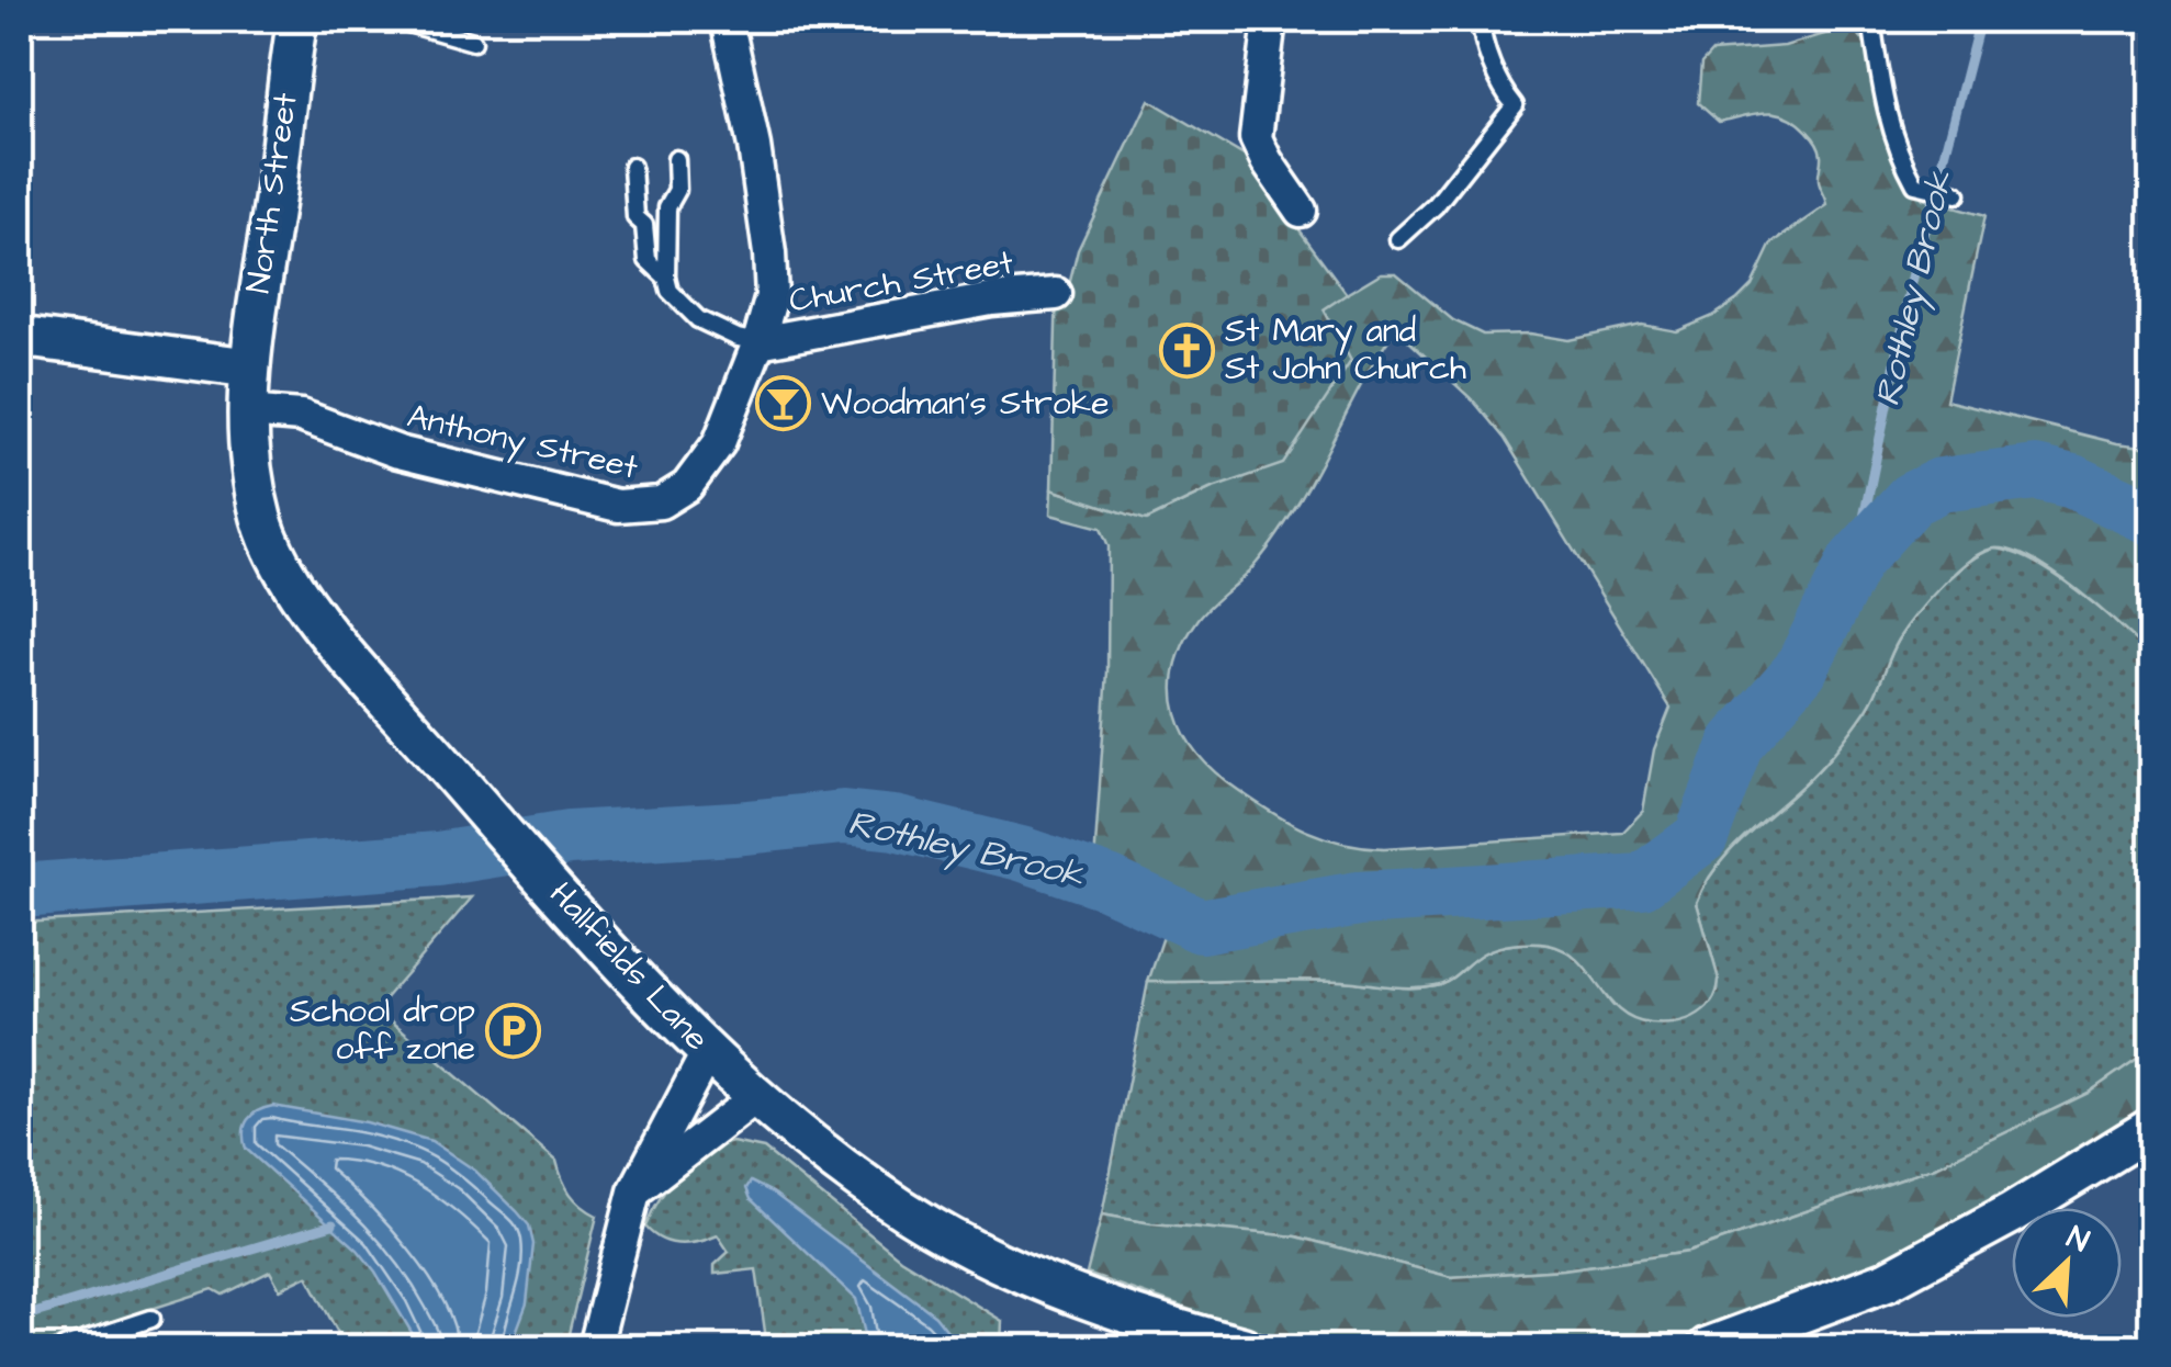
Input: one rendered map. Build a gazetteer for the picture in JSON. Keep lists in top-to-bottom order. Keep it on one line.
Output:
{"streets":{"street":["North Street","Church Street","Anthony Street","Hallfields Lane"]},"crossings":[["North Street","Hallfields Lane"],["Church Street","Anthony Street"],["Anthony Street","Hallfields Lane"]],"water":["Rothley Brook"],"places":{"church":["St Mary and St John Church"],"bar":["Woodman's Stroke"],"parking":["School drop off zone"]},"north":"top right"}
